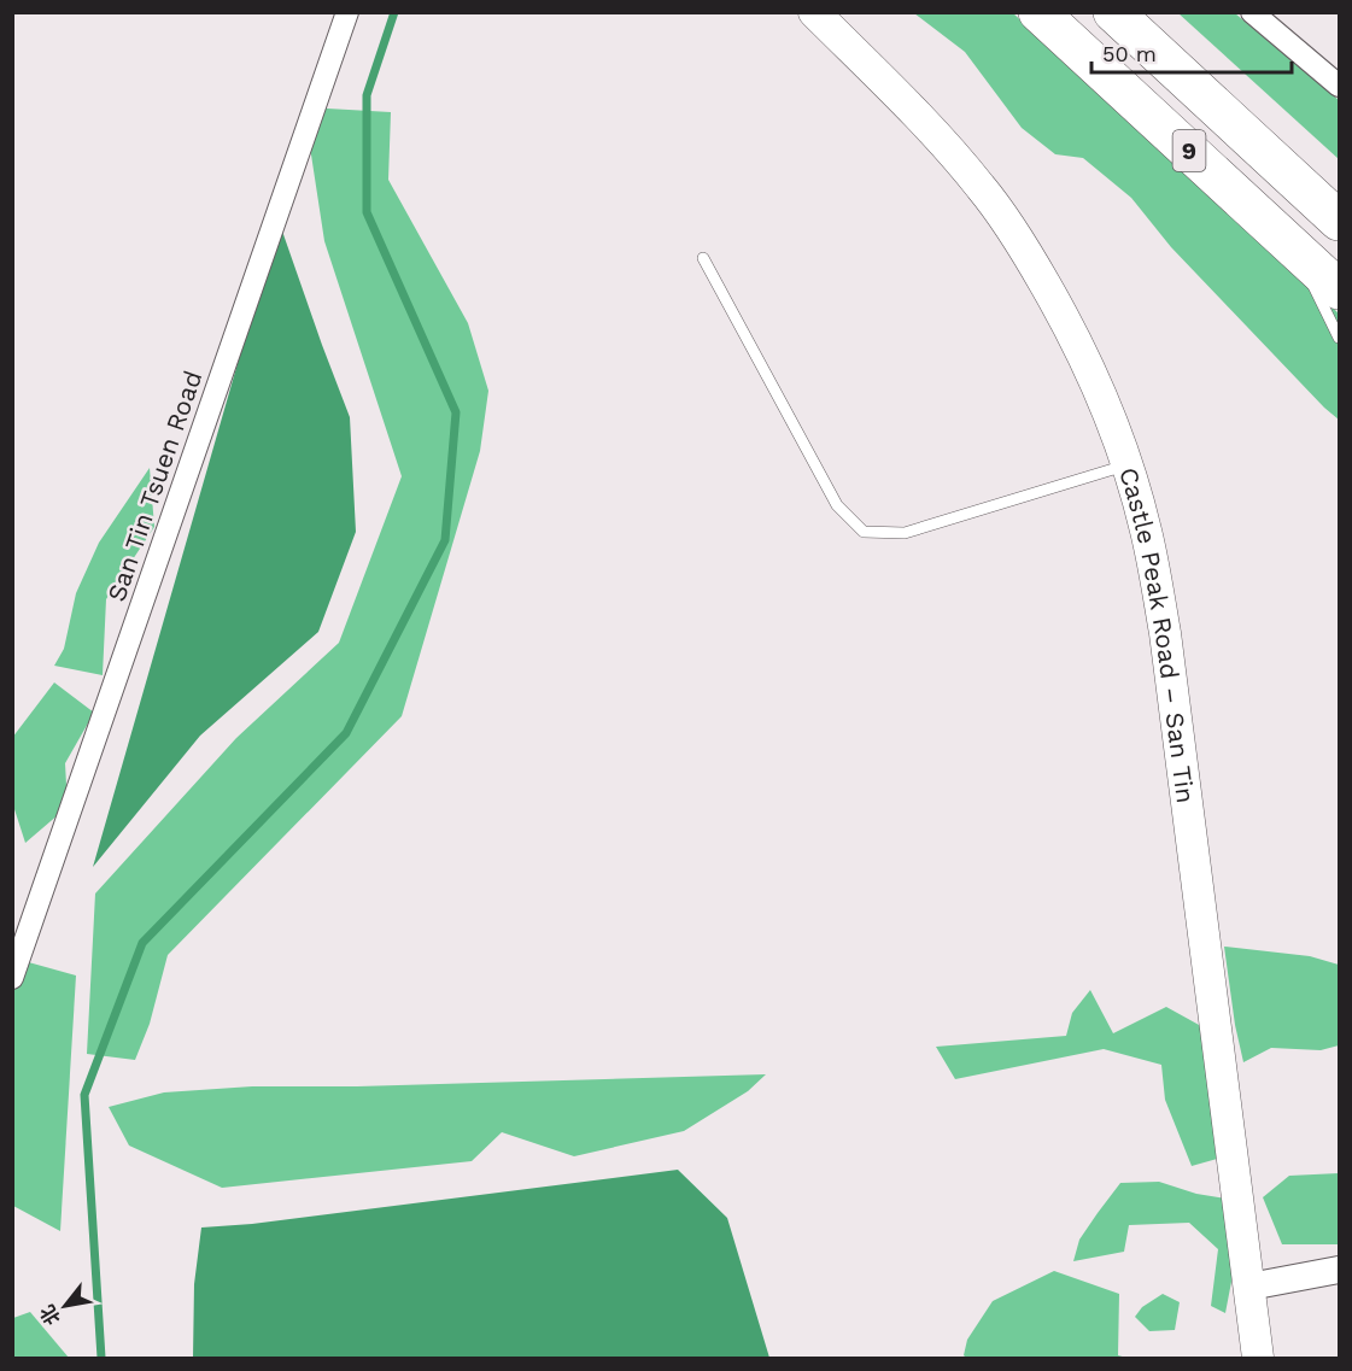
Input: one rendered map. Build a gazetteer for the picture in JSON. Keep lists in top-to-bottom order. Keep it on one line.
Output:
{"streets":{"highway":["9"],"main road":["Castle Peak Road – San Tin"],"street":["San Tin Tsuen Road"]},"scale_bar":"50 m","north":"bottom left"}
